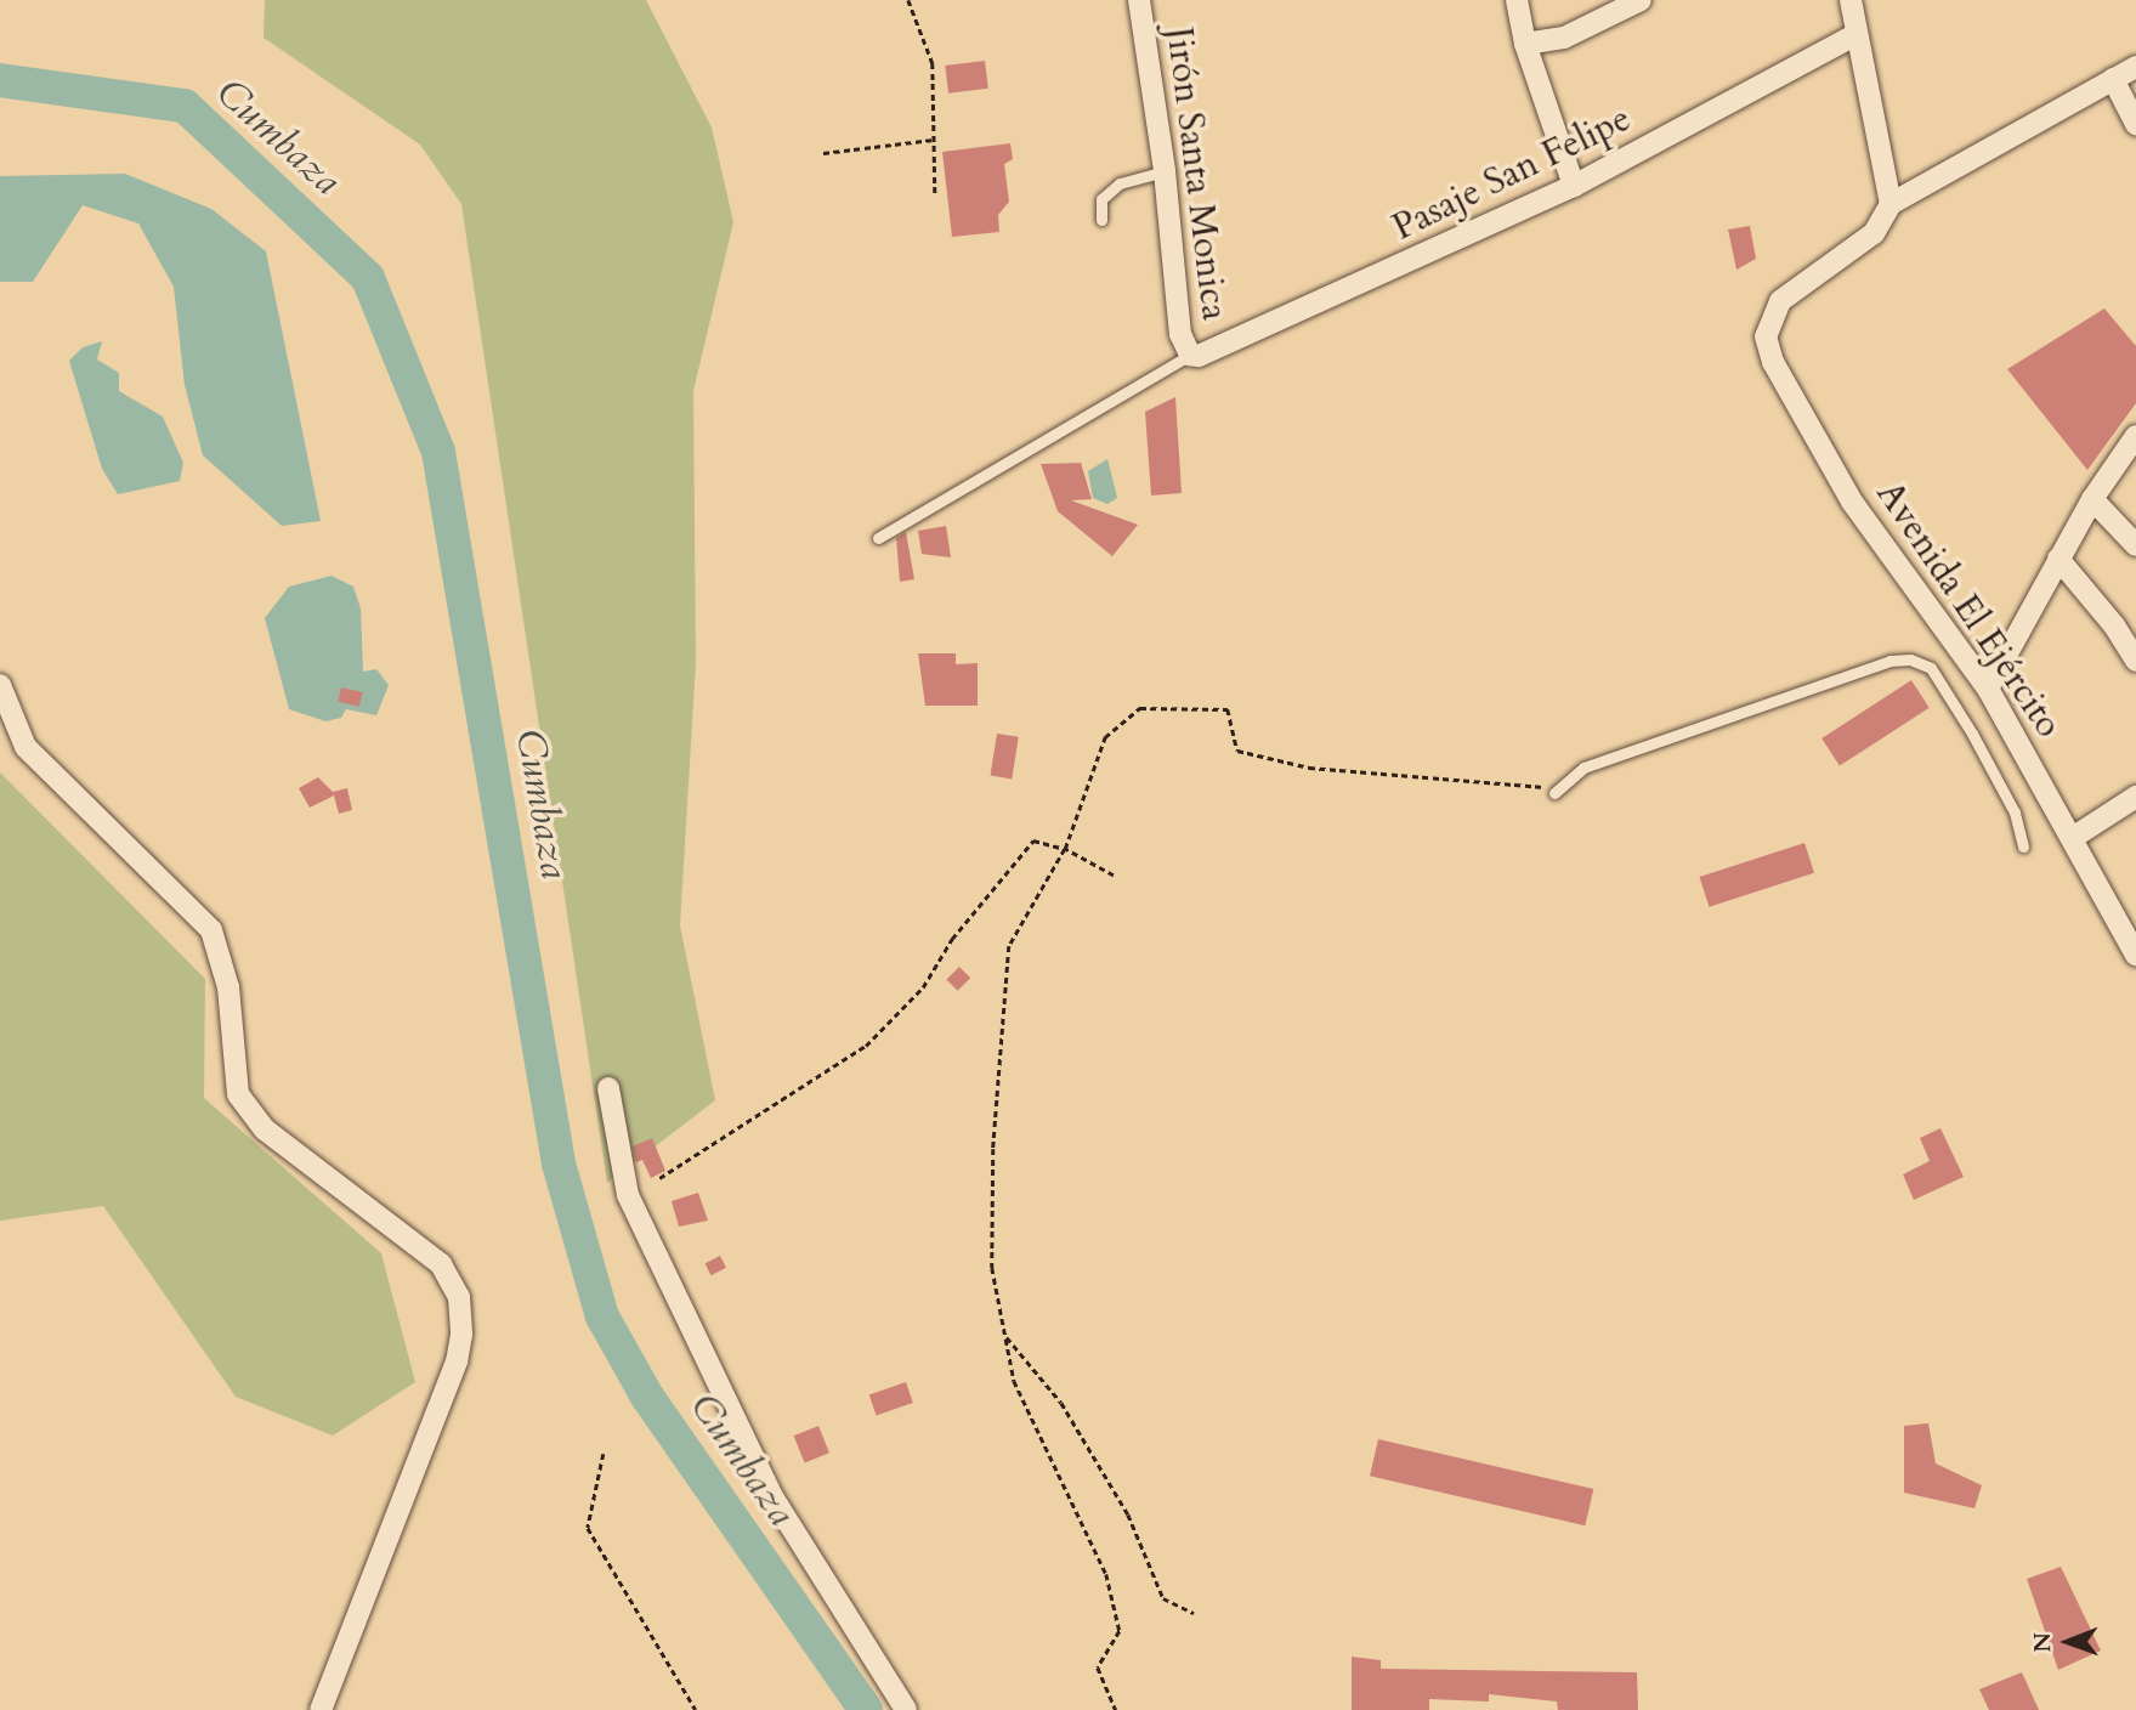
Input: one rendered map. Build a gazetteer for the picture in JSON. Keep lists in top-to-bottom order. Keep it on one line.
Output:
{"streets":{"street":["Jirón Santa Monica","Pasaje San Felipe","Avenida El Ejército"]},"crossings":[["Jirón Santa Monica","Pasaje San Felipe"]],"water":["Cumbaza"],"north":"left"}
